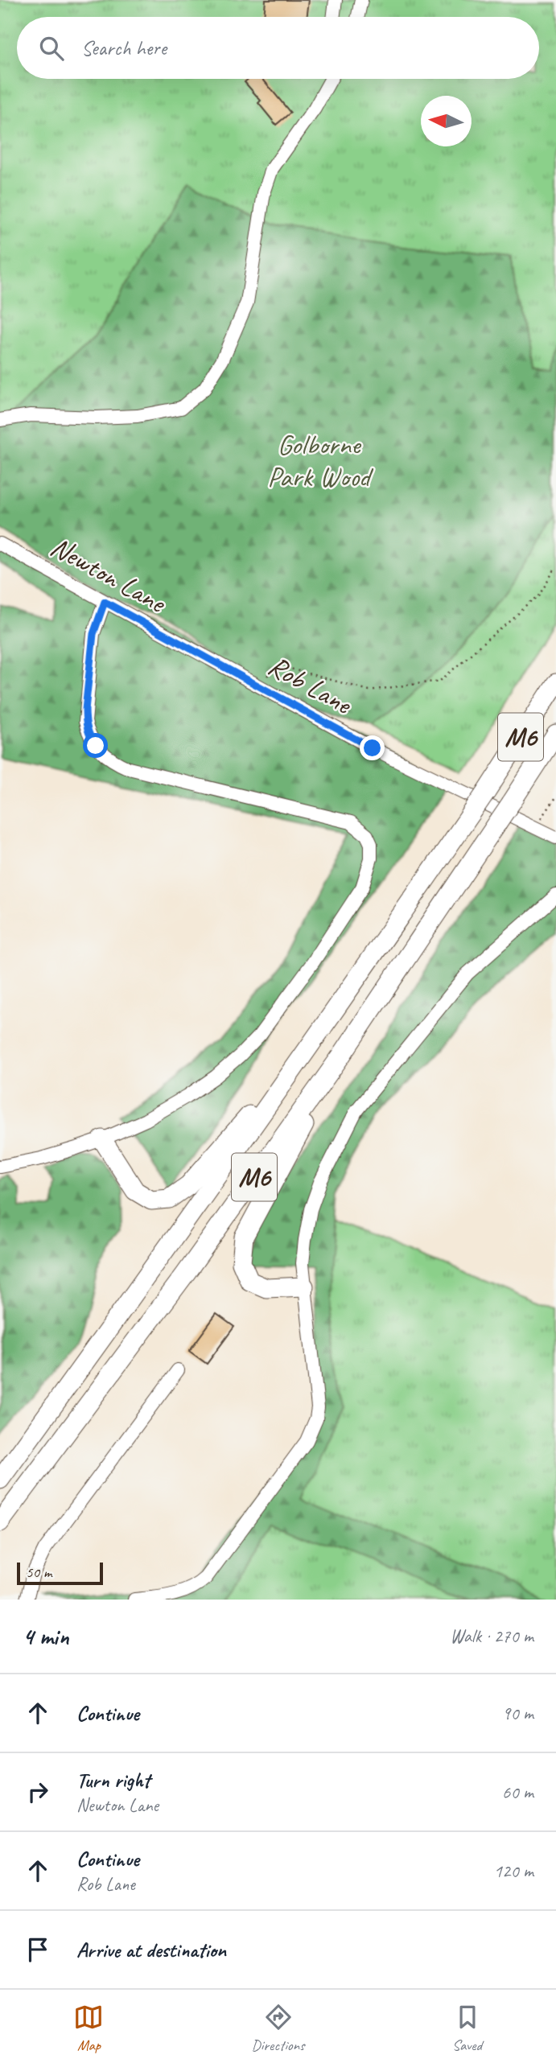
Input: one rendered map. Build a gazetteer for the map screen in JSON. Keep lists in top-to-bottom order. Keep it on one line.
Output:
{"streets":{"highway":["M6"],"street":["Newton Lane","Rob Lane"]},"crossings":[["Newton Lane","Rob Lane"]],"parks":["Golborne Park Wood"],"scale_bar":"50 m","north":"left","page":{"search":"Search here","scale":"50 m","heading":["4 min","Walk · 270 m"],"list":[["Continue","90 m"],["Turn right","Newton Lane","60 m"],["Continue","Rob Lane","120 m"],"Arrive at destination"],"nav":["Map","Directions","Saved"]}}
